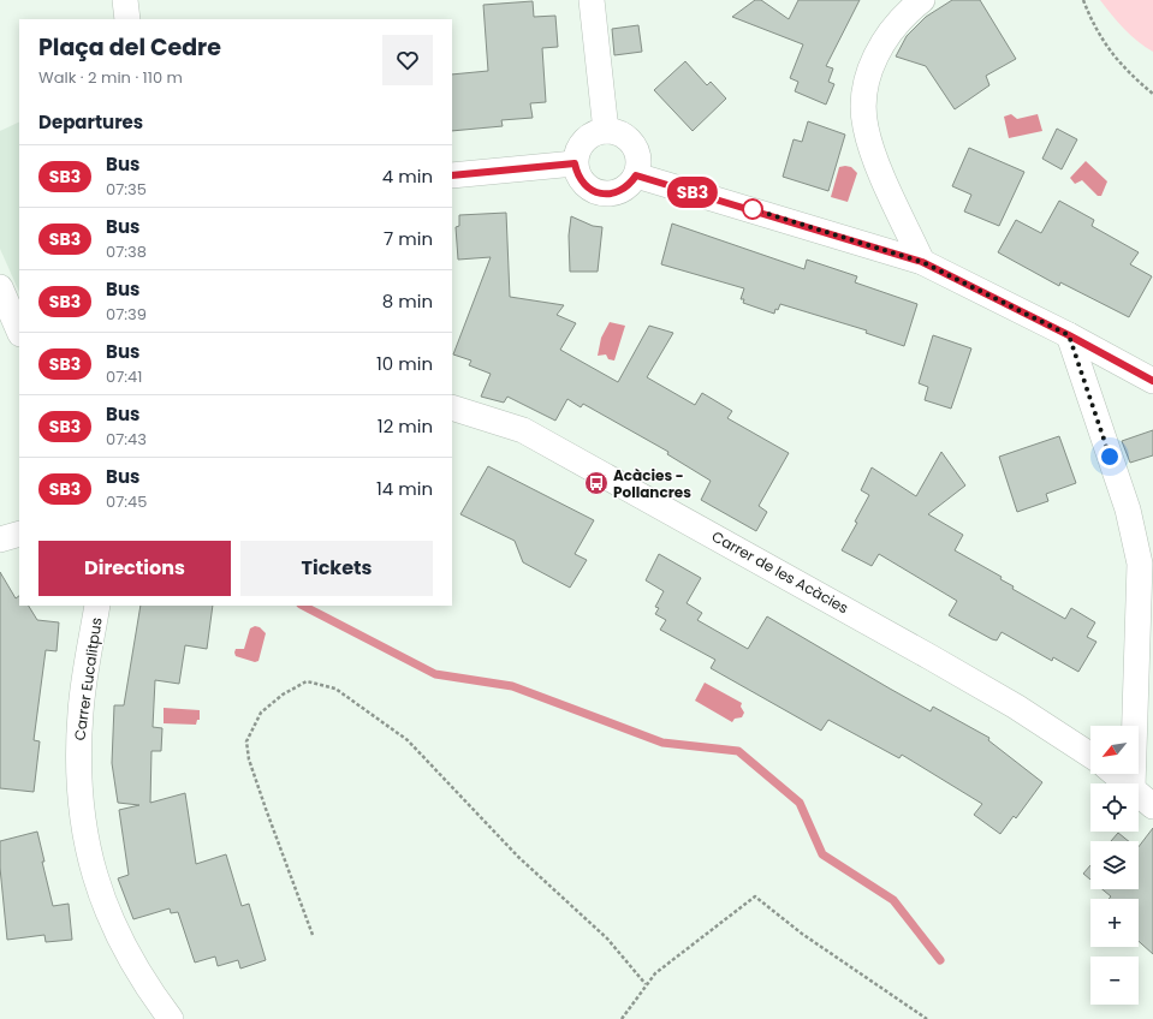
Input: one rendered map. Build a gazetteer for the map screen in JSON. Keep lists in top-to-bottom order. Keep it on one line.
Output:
{"streets":{"street":["Carrer de les Acàcies","Carrer Eucalitpus"]},"places":{"bus stop":["Acàcies - Pollancres"]},"lines":["bus line SB3"],"north":"bottom left","page":{"on_map":"SB3","heading":[["Plaça del Cedre","Walk · 2 min · 110 m"],"Departures"],"list":[{"mark":"SB3","name":"Bus","note":"07:35","value":"4 min"},{"mark":"SB3","name":"Bus","note":"07:38","value":"7 min"},{"mark":"SB3","name":"Bus","note":"07:39","value":"8 min"},{"mark":"SB3","name":"Bus","note":"07:41","value":"10 min"},{"mark":"SB3","name":"Bus","note":"07:43","value":"12 min"},{"mark":"SB3","name":"Bus","note":"07:45","value":"14 min"}],"buttons":["Directions","Tickets"],"map_buttons":["+","−"]}}
